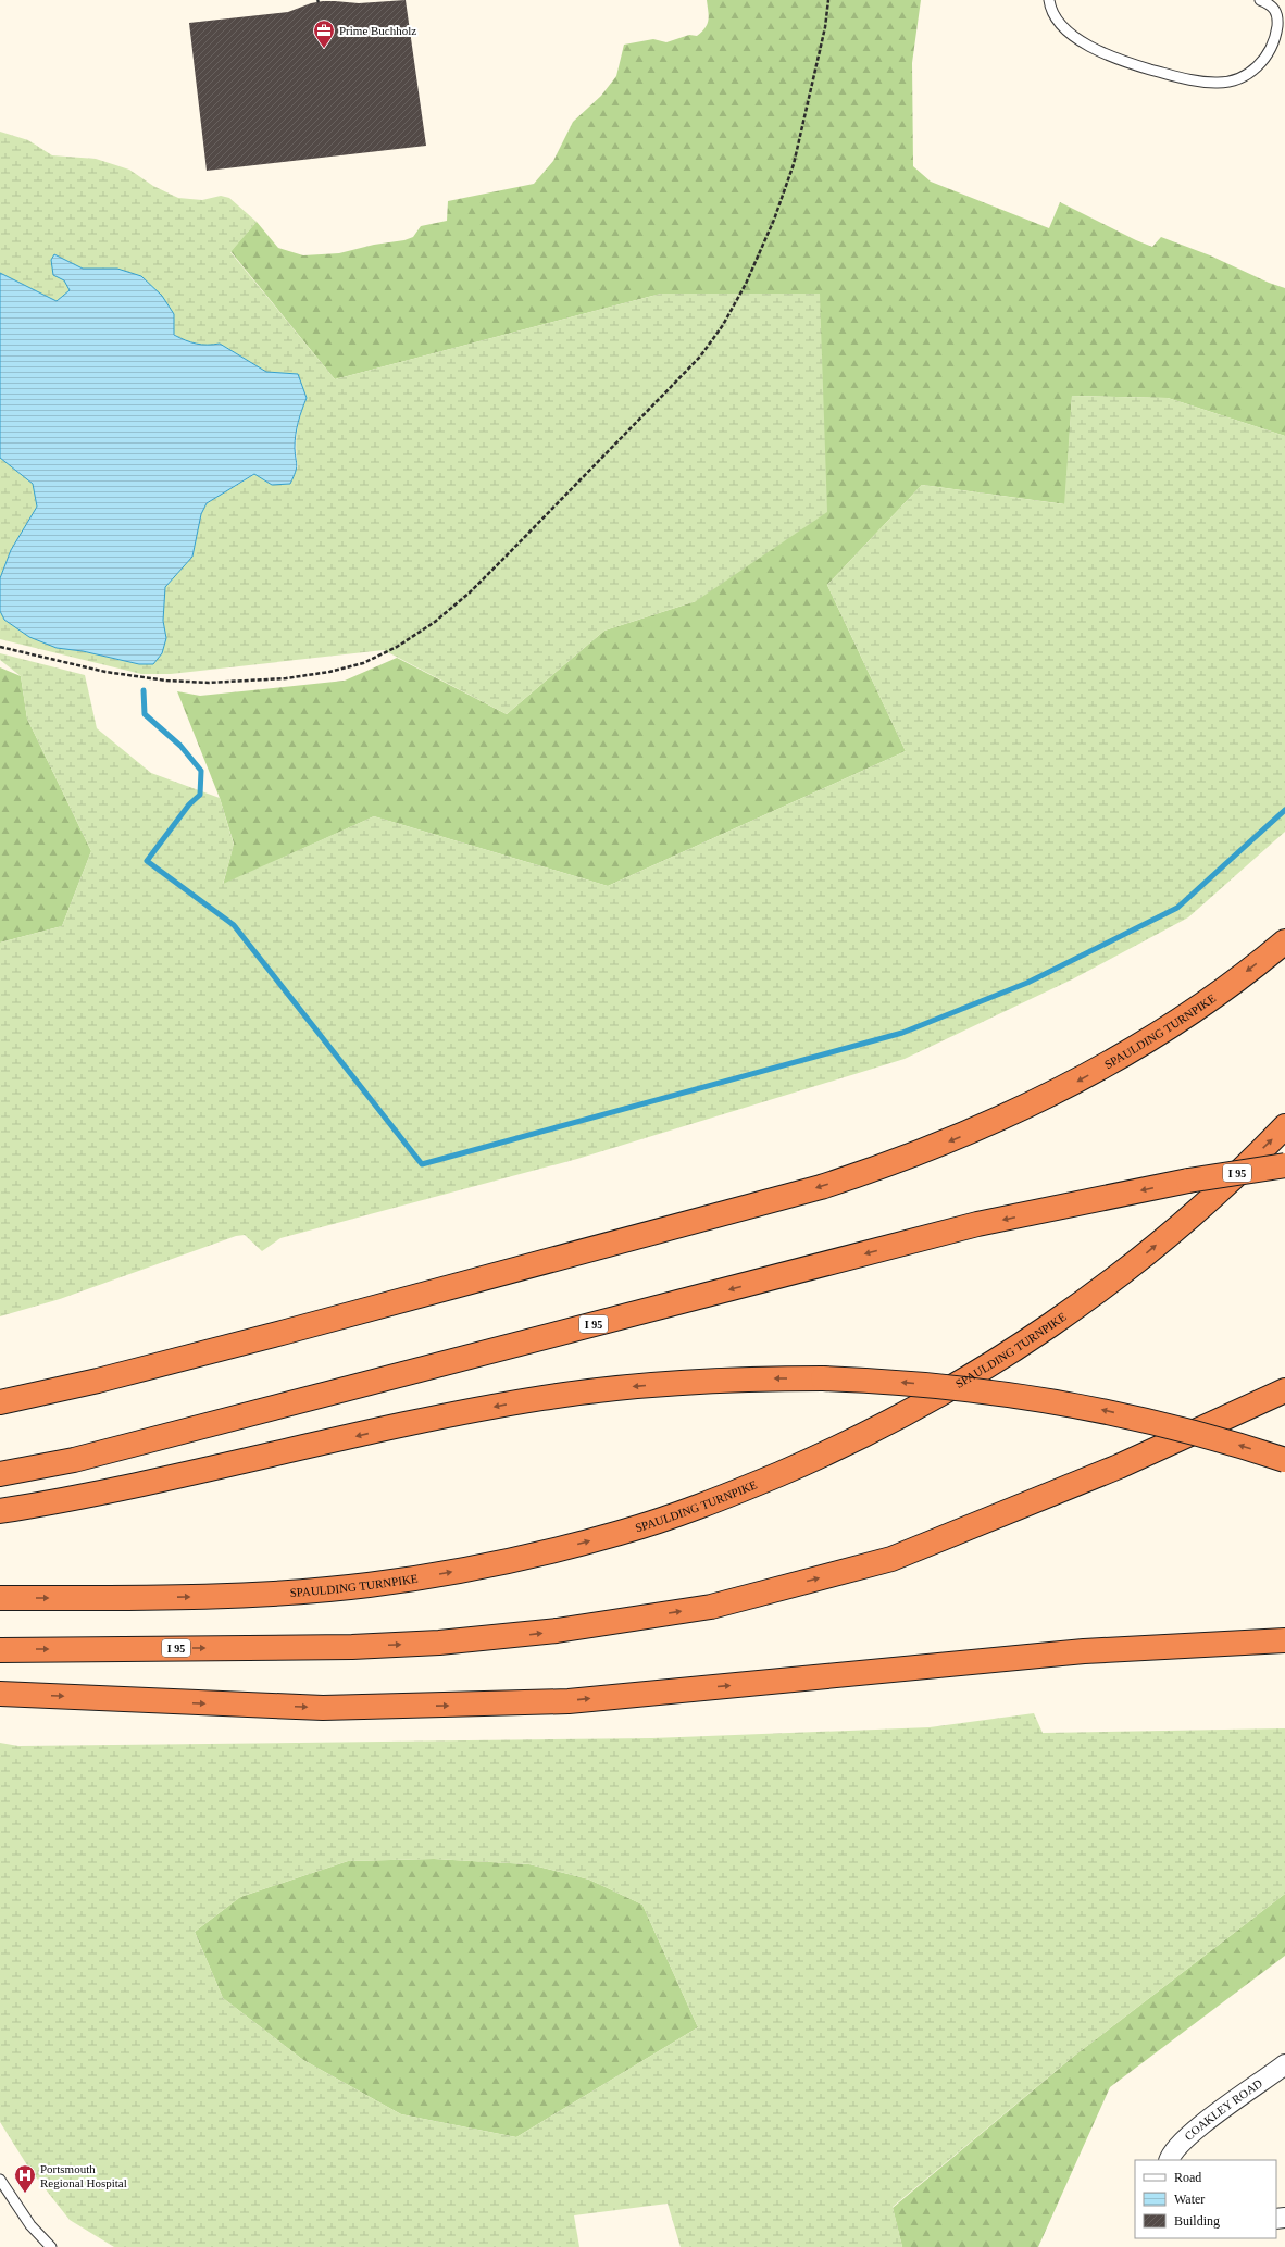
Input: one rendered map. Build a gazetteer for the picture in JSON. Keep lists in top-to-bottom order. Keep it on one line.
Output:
{"streets":{"highway":["SPAULDING TURNPIKE","I 95"],"street":["COAKLEY ROAD"]},"places":{"office":["Prime Buchholz"],"hospital":["Portsmouth Regional Hospital"]},"legend":["Road","Water","Building"]}
